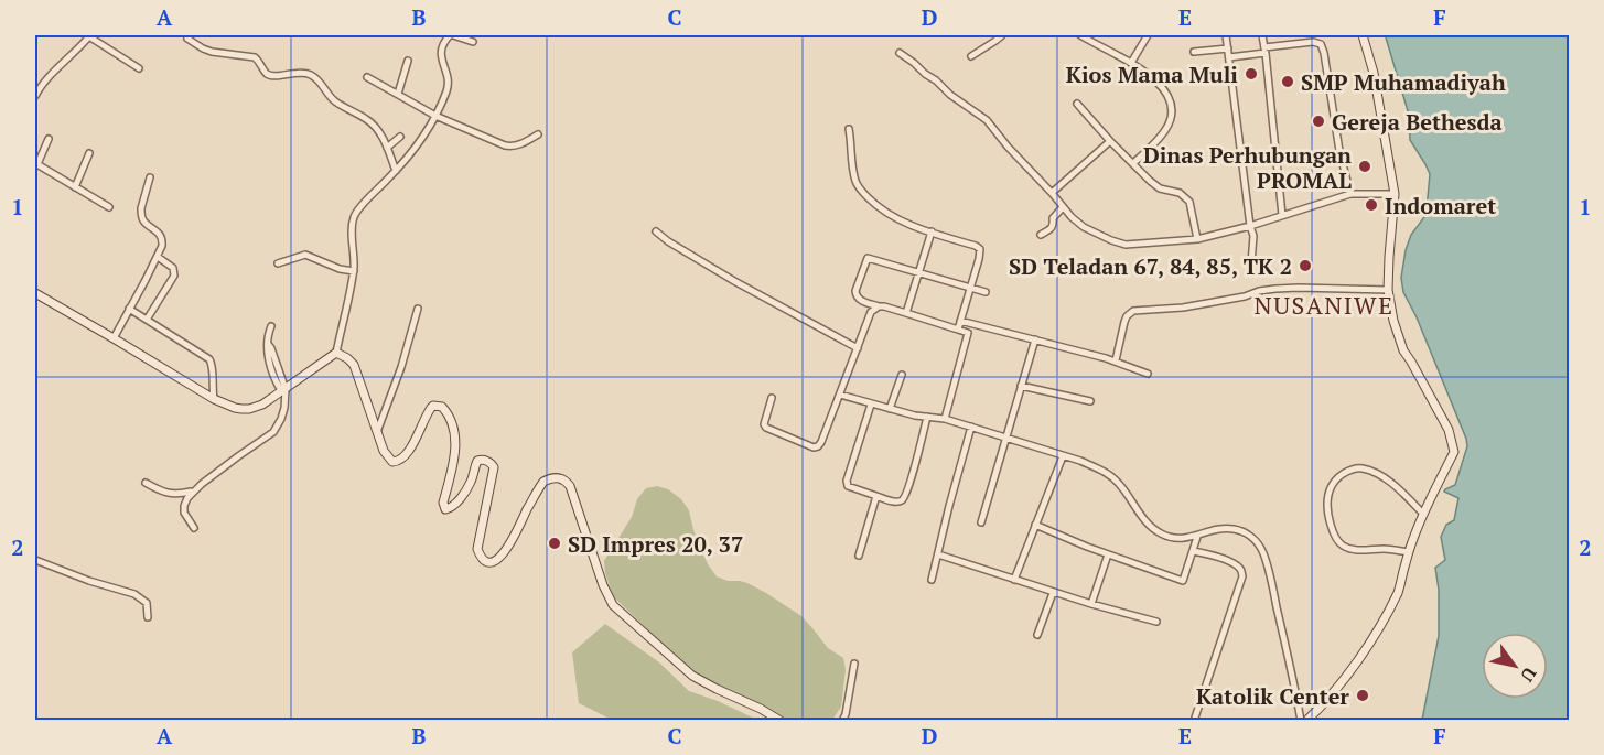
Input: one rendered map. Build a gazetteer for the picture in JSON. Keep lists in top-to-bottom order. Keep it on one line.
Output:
{"districts":["NUSANIWE"],"places":["Kios Mama Muli","SMP Muhamadiyah","Gereja Bethesda","Dinas Perhubungan PROMAL","Indomaret","SD Teladan 67, 84, 85, TK 2","SD Impres 20, 37","Katolik Center"],"north":"bottom right","grid":{"columns":["A","B","C","D","E","F"],"rows":["1","2"]}}
